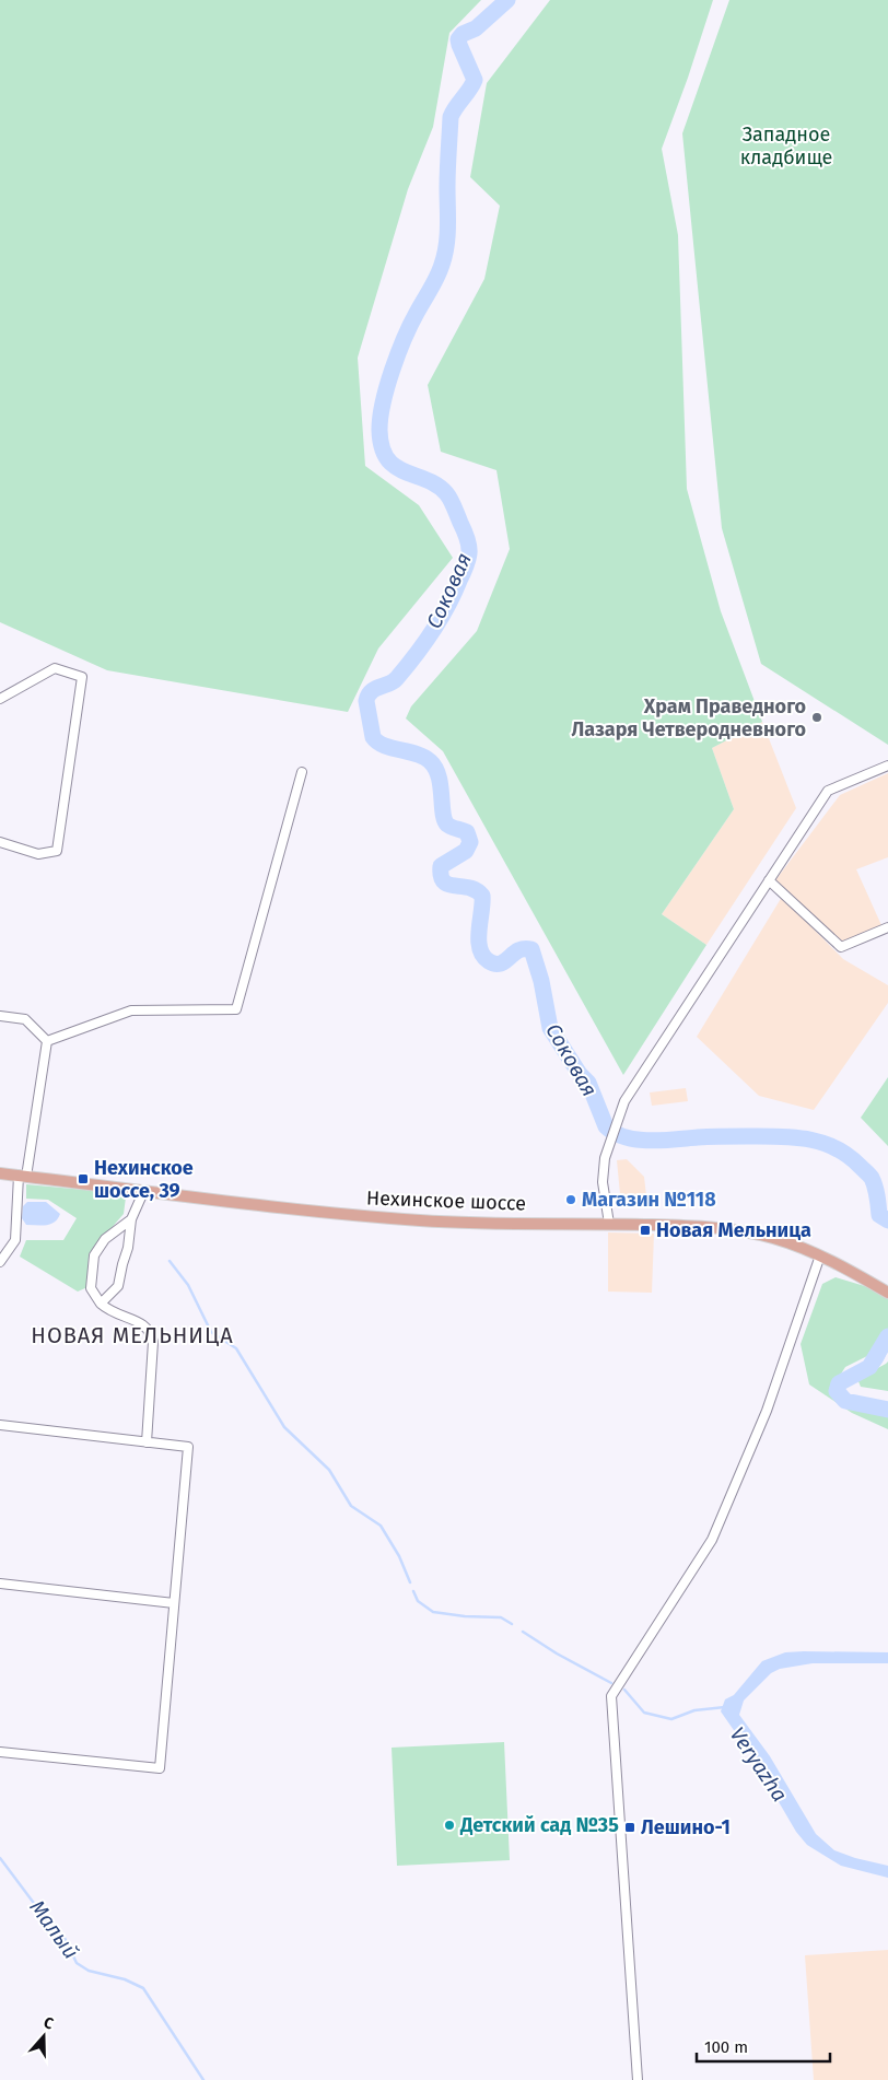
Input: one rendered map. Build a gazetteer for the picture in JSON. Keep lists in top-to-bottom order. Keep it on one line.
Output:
{"streets":{"main road":["Нехинское шоссе"]},"districts":["НОВАЯ МЕЛЬНИЦА"],"water":["Соковая","Veryazha","Малый"],"parks":["Западное кладбище"],"places":{"other":["Храм Праведного Лазаря Четверодневного","Магазин №118","Детский сад №35"],"transit":["Нехинское шоссе, 39","Новая Мельница","Лешино-1"]},"scale_bar":"100 m","north":"top"}
